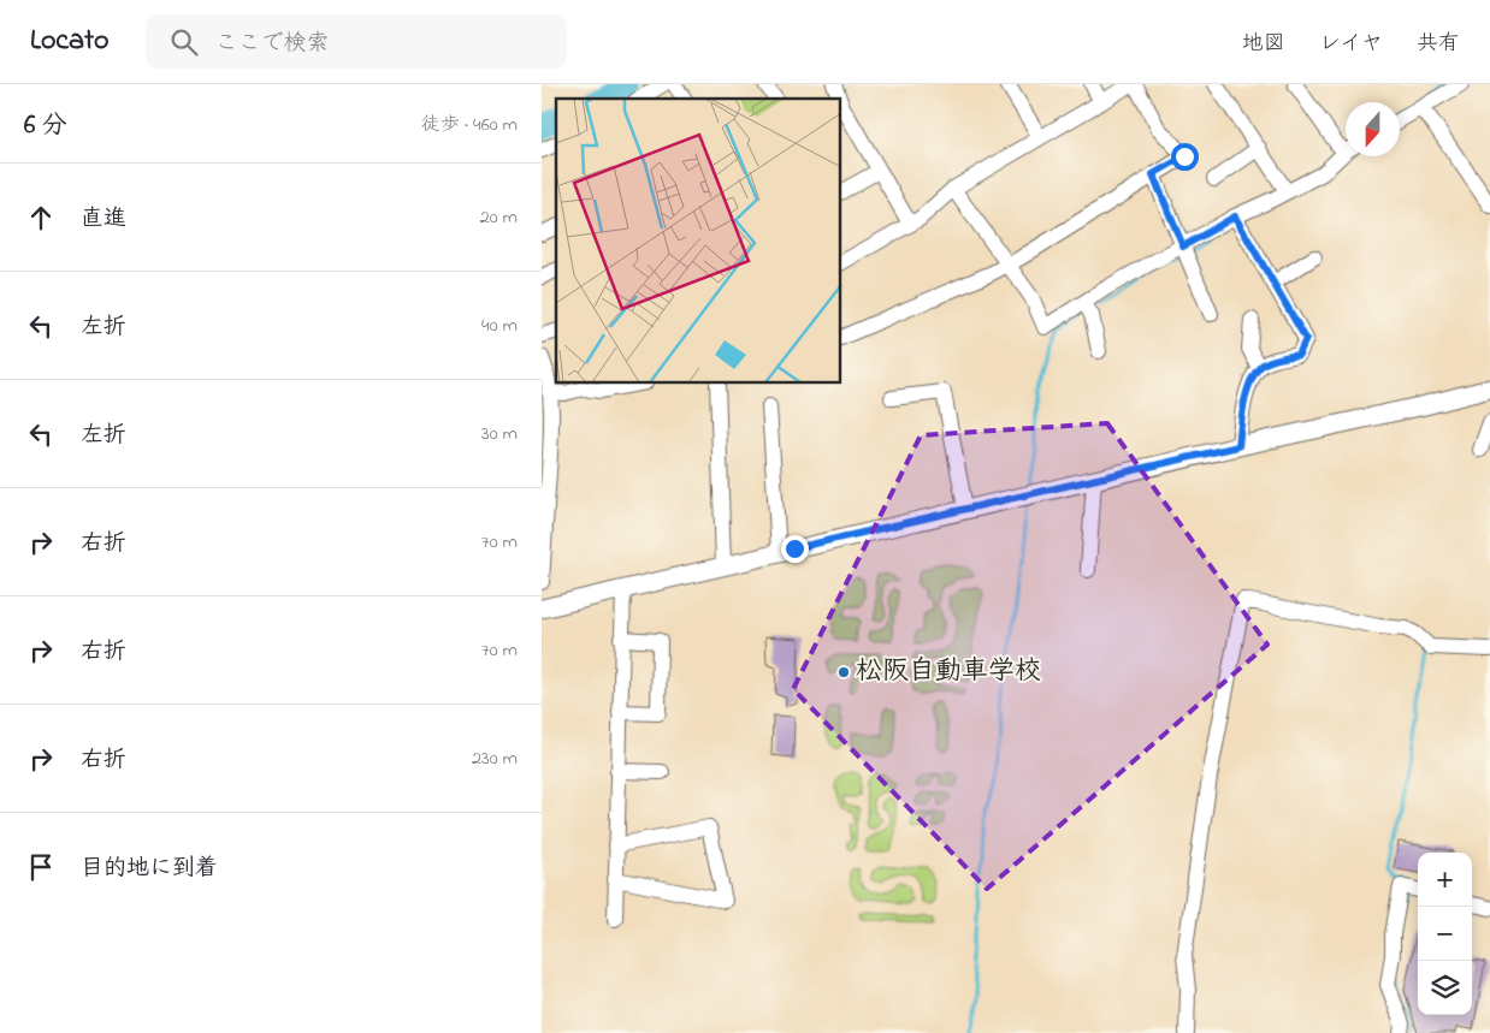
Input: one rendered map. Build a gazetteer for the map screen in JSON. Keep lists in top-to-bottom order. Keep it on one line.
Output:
{"places":["松阪自動車学校"],"north":"bottom","page":{"header":"Locato","search":"ここで検索","nav":["地図","レイヤ","共有"],"heading":["6 分","徒歩 · 460 m"],"list":[["直進","20 m"],["左折","40 m"],["左折","30 m"],["右折","70 m"],["右折","70 m"],["右折","230 m"],"目的地に到着"],"map_buttons":["+","−"]}}
